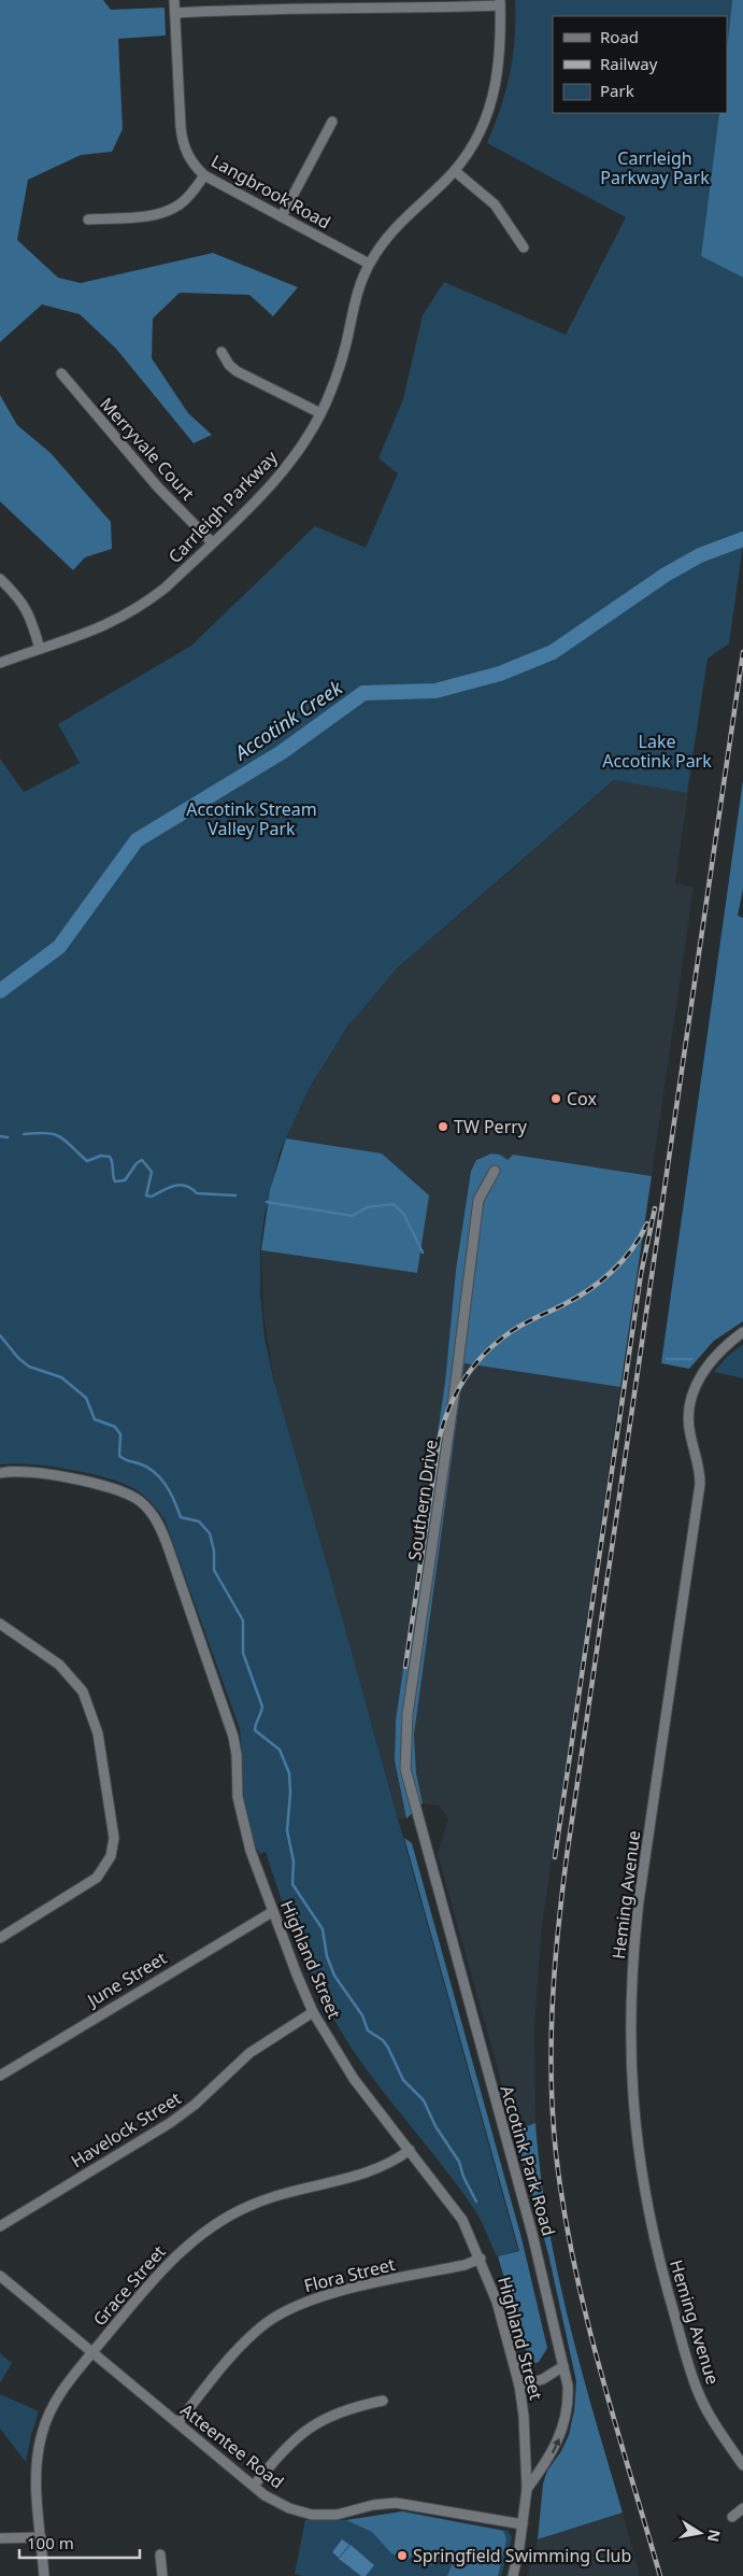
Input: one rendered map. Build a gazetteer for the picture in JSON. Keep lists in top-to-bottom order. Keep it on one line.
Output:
{"streets":{"street":["Langbrook Road","Merryvale Court","Carrleigh Parkway","Southern Drive","Heming Avenue","Highland Street","June Street","Havelock Street","Accotink Park Road","Flora Street","Grace Street","Atteentee Road"]},"crossings":[["Langbrook Road","Carrleigh Parkway"],["Merryvale Court","Carrleigh Parkway"],["Southern Drive","Accotink Park Road"],["Highland Street","June Street"],["Highland Street","Havelock Street"],["Highland Street","Accotink Park Road"],["Highland Street","Flora Street"],["Highland Street","Grace Street"],["Highland Street","Atteentee Road"],["Flora Street","Atteentee Road"],["Grace Street","Atteentee Road"]],"water":["Accotink Creek"],"parks":["Carrleigh Parkway Park","Lake Accotink Park","Accotink Stream Valley Park"],"places":["Cox","TW Perry","Springfield Swimming Club"],"legend":["Road","Railway","Park"],"scale_bar":"100 m","north":"right"}
